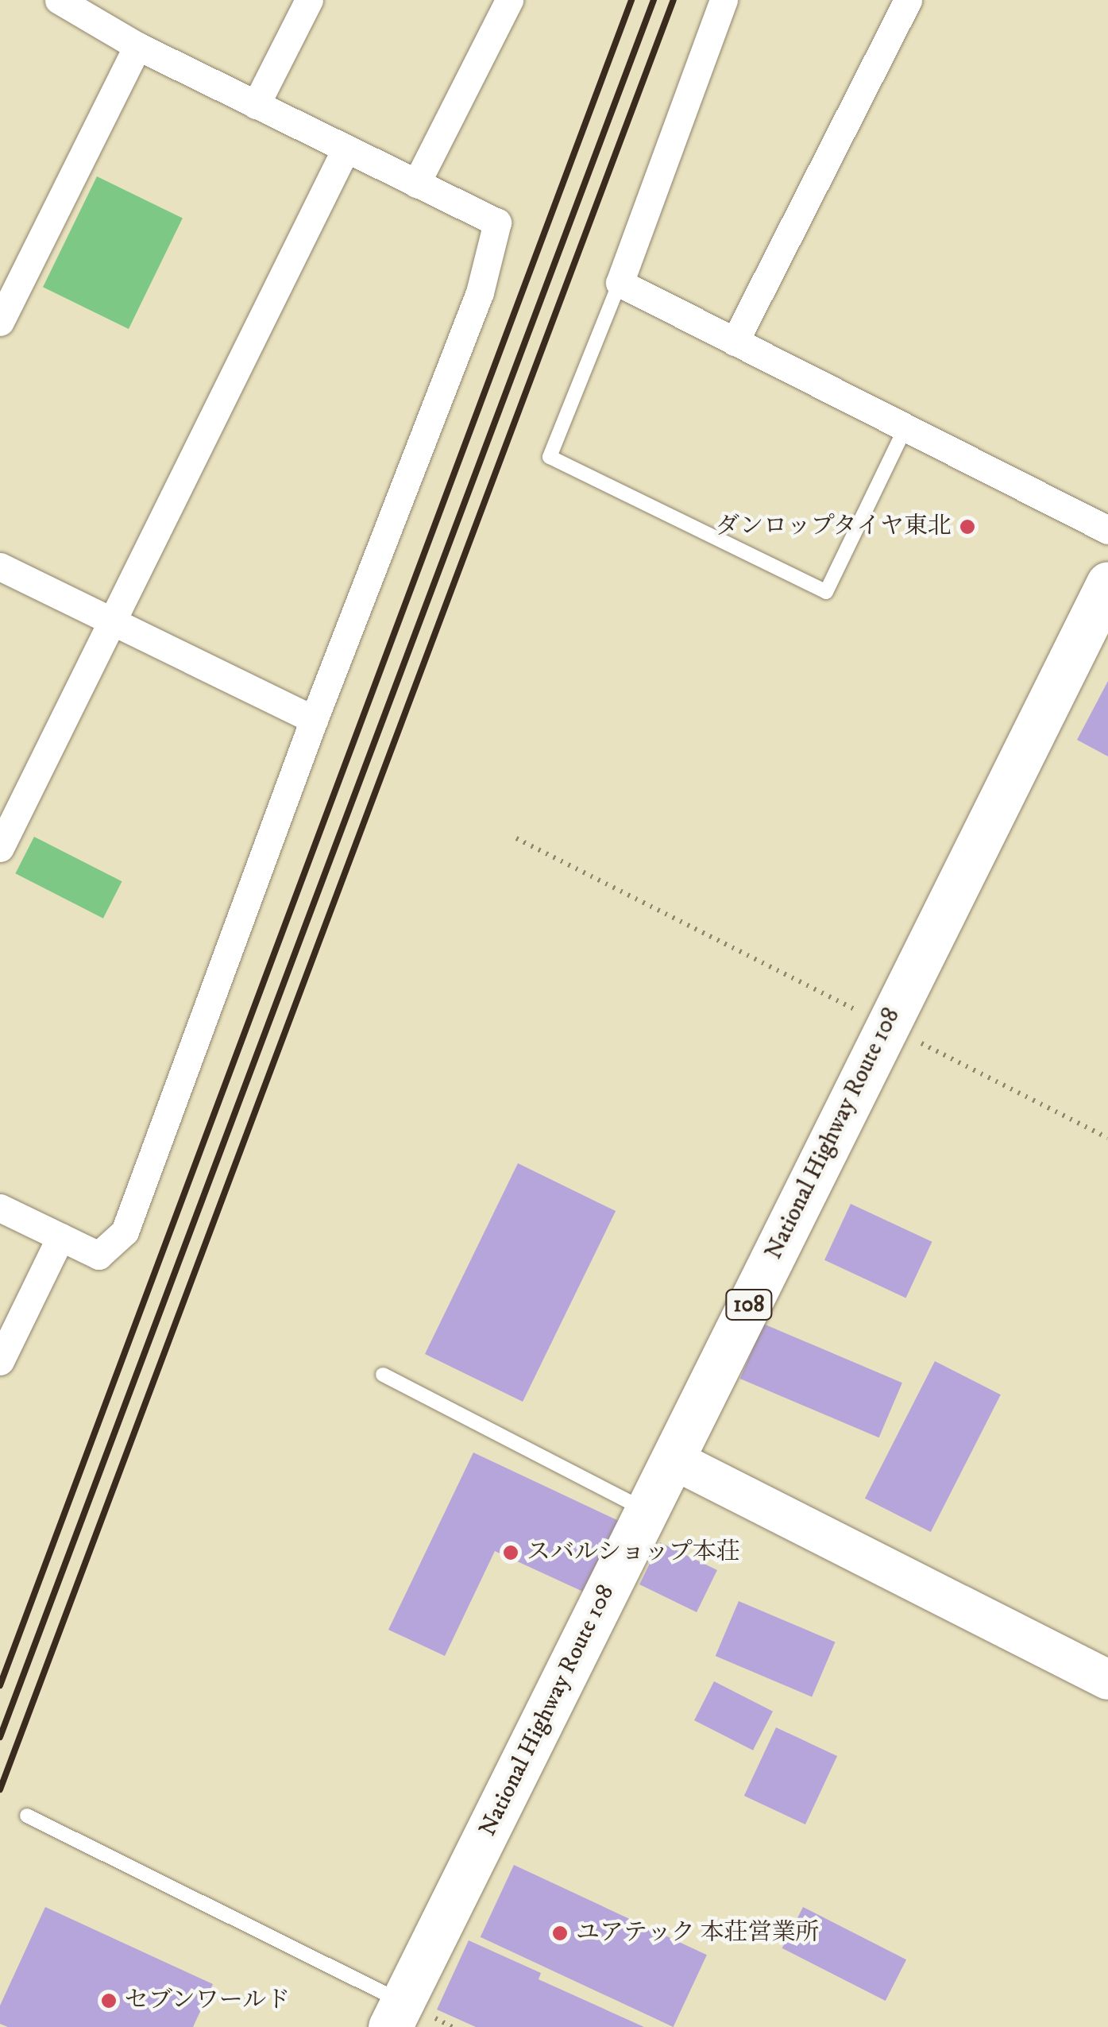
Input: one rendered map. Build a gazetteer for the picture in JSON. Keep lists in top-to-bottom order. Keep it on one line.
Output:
{"streets":{"highway":["National Highway Route 108","108"]},"places":["ダンロップタイヤ東北","スバルショップ本荘","ユアテック 本荘営業所","セブンワールド"]}
